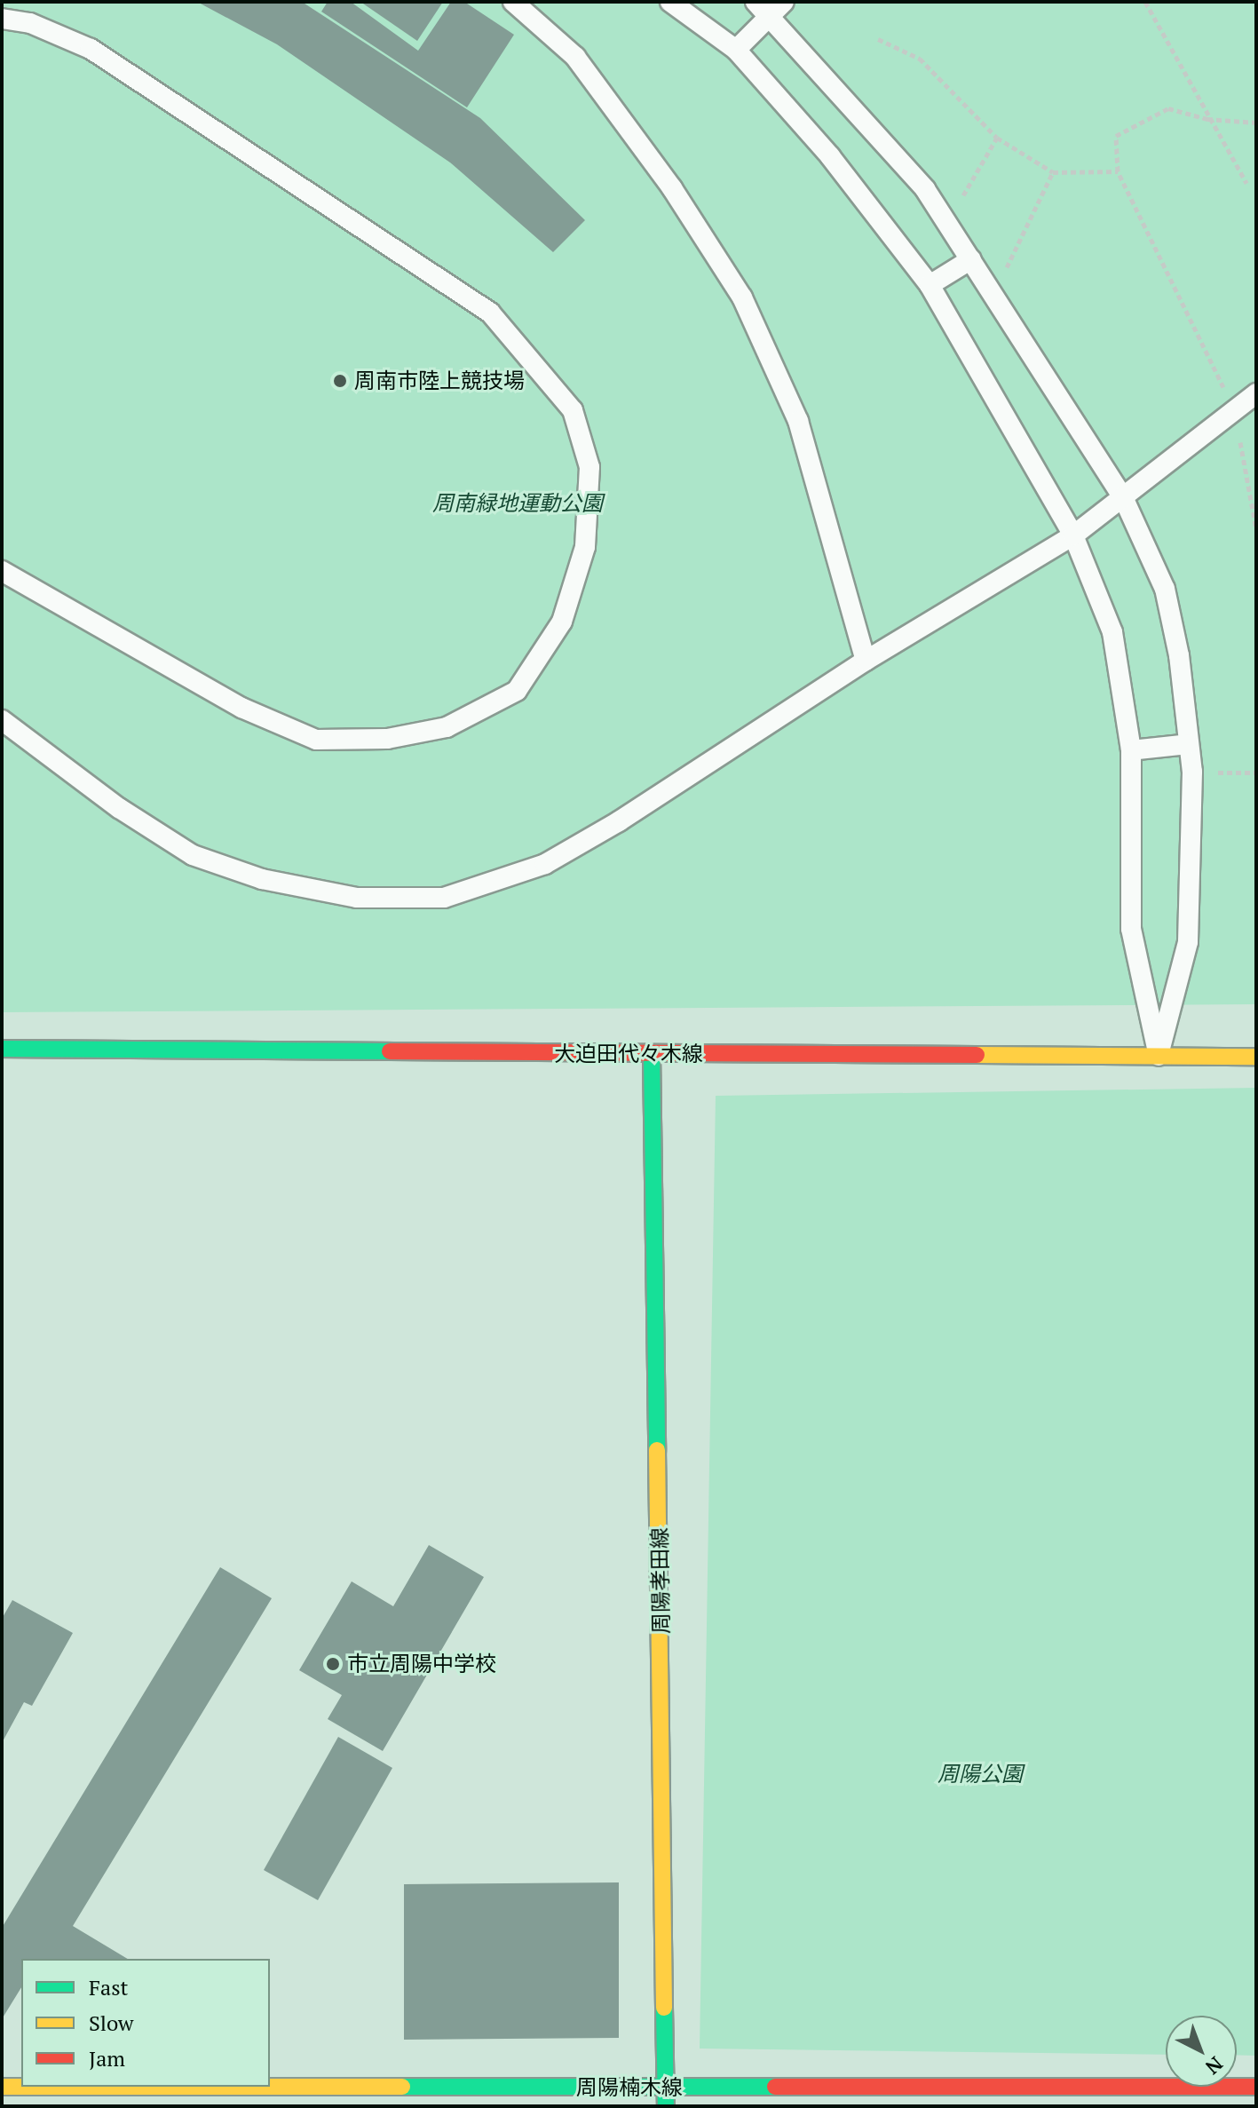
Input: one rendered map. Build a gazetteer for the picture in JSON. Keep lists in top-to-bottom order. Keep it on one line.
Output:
{"streets":{"street":["大迫田代々木線","周陽孝田線","周陽楠木線"]},"crossings":[["大迫田代々木線","周陽孝田線"],["周陽孝田線","周陽楠木線"]],"parks":["周南緑地運動公園","周陽公園"],"places":["周南市陸上競技場","市立周陽中学校"],"legend":["Fast","Slow","Jam"],"north":"bottom right"}
